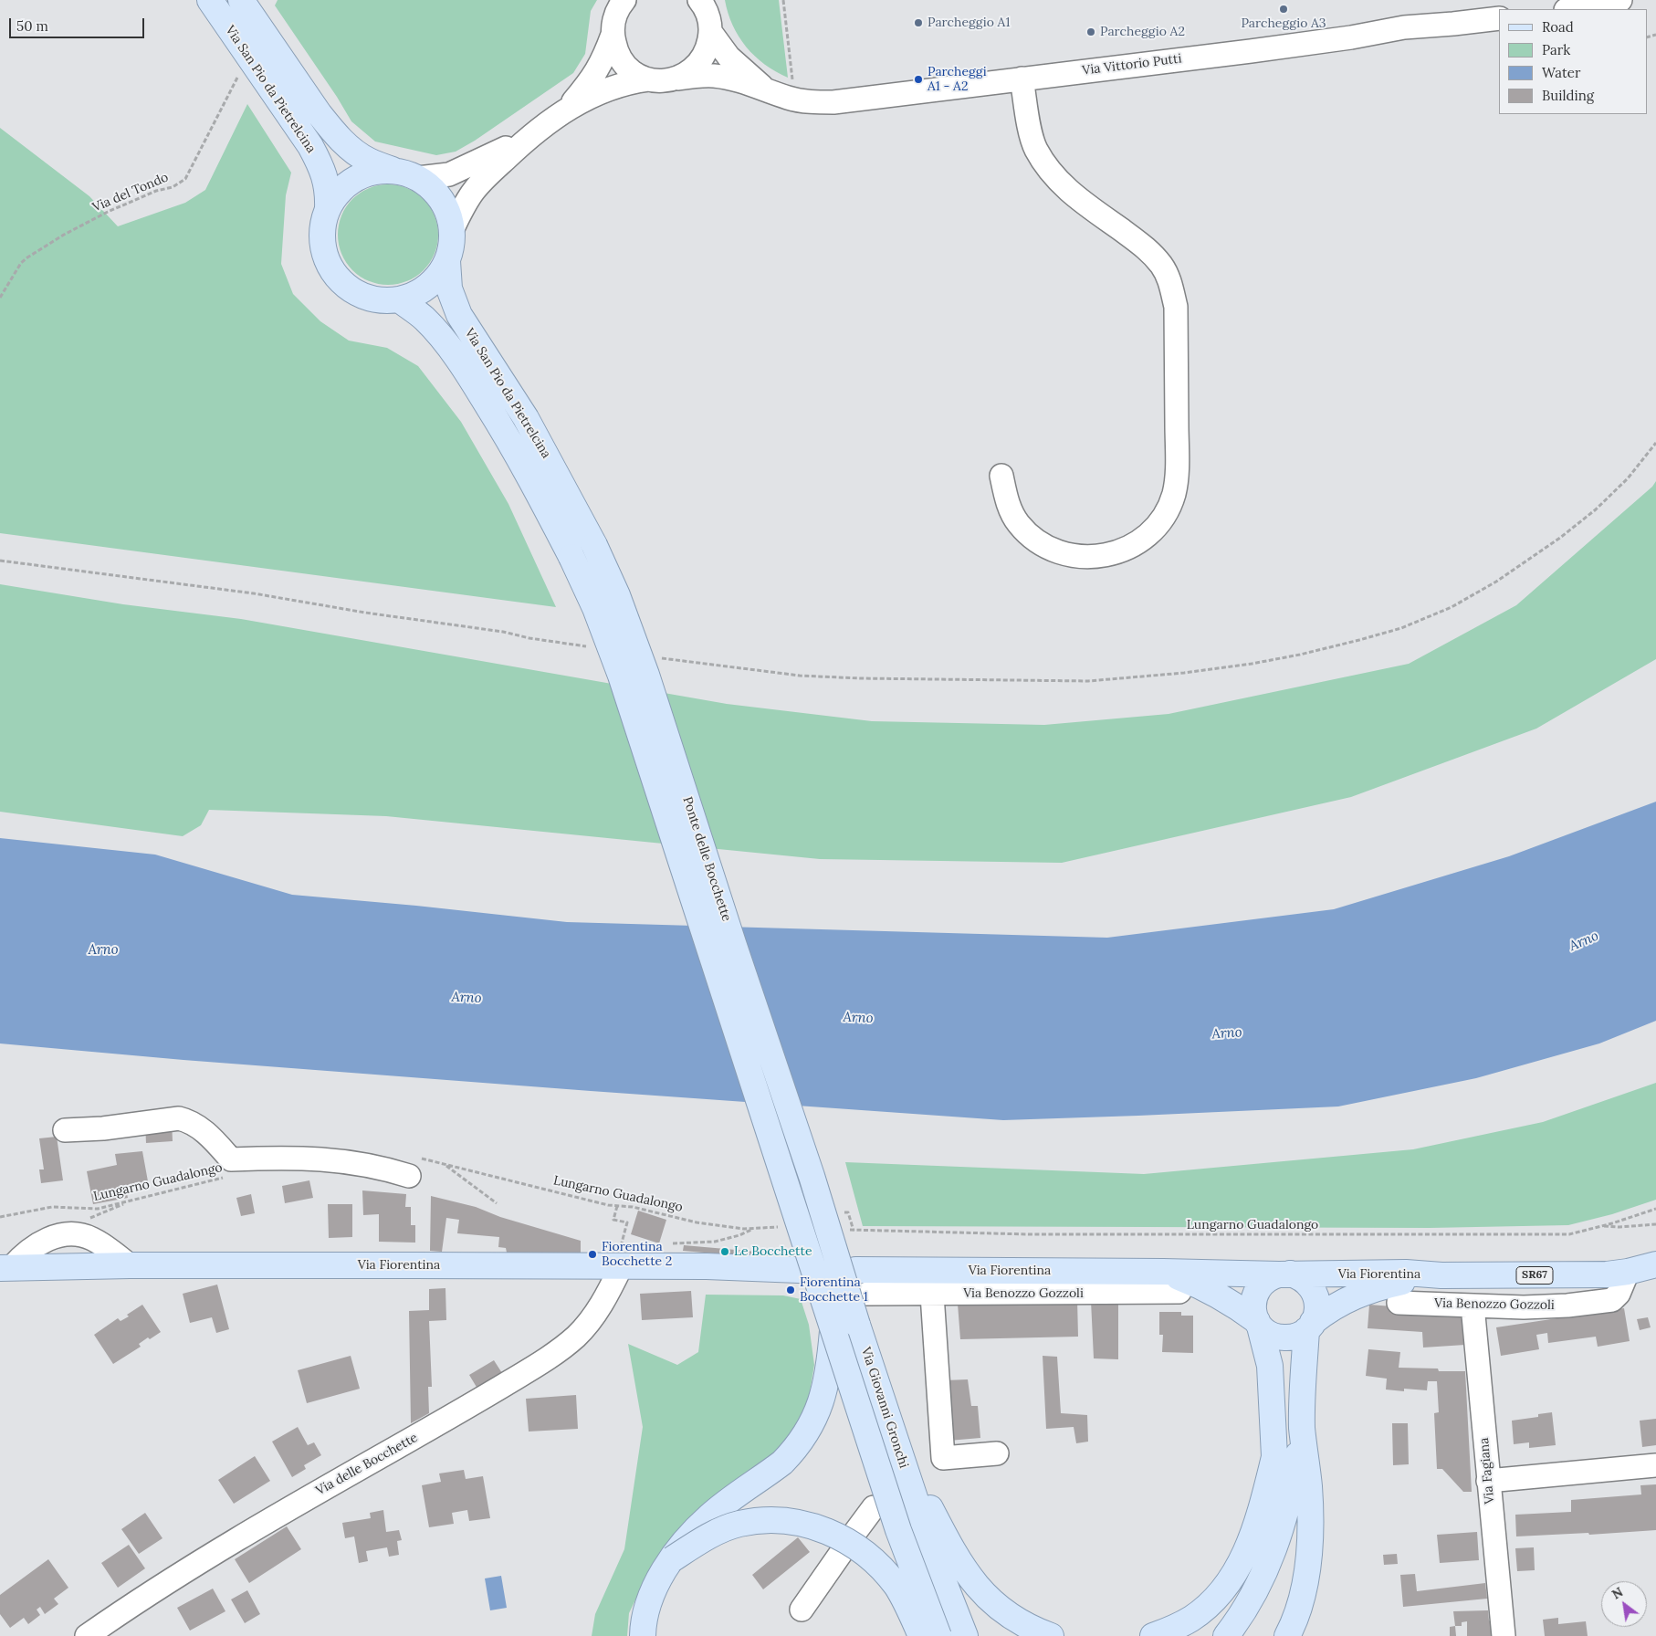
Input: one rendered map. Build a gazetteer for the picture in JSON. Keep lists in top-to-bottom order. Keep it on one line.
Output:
{"streets":{"main road":["Via San Pio da Pietrelcina","Ponte delle Bocchette","Via Fiorentina","SR67","Via Giovanni Gronchi"],"street":["Via Vittorio Putti","Via Benozzo Gozzoli","Via delle Bocchette","Via Fagiana"],"path":["Via del Tondo","Lungarno Guadalongo"]},"crossings":[["Via San Pio da Pietrelcina","Ponte delle Bocchette"],["Ponte delle Bocchette","Via Giovanni Gronchi"],["Via Fiorentina","Via Benozzo Gozzoli"],["Via Fiorentina","Via delle Bocchette"],["Via Benozzo Gozzoli","Via Fagiana"]],"water":["Arno"],"places":["Parcheggio A3","Parcheggio A1","Parcheggio A2","Parcheggi A1 - A2","Le Bocchette","Fiorentina Bocchette 2","Fiorentina Bocchette 1"],"legend":["Road","Park","Water","Building"],"scale_bar":"50 m","north":"top left"}
